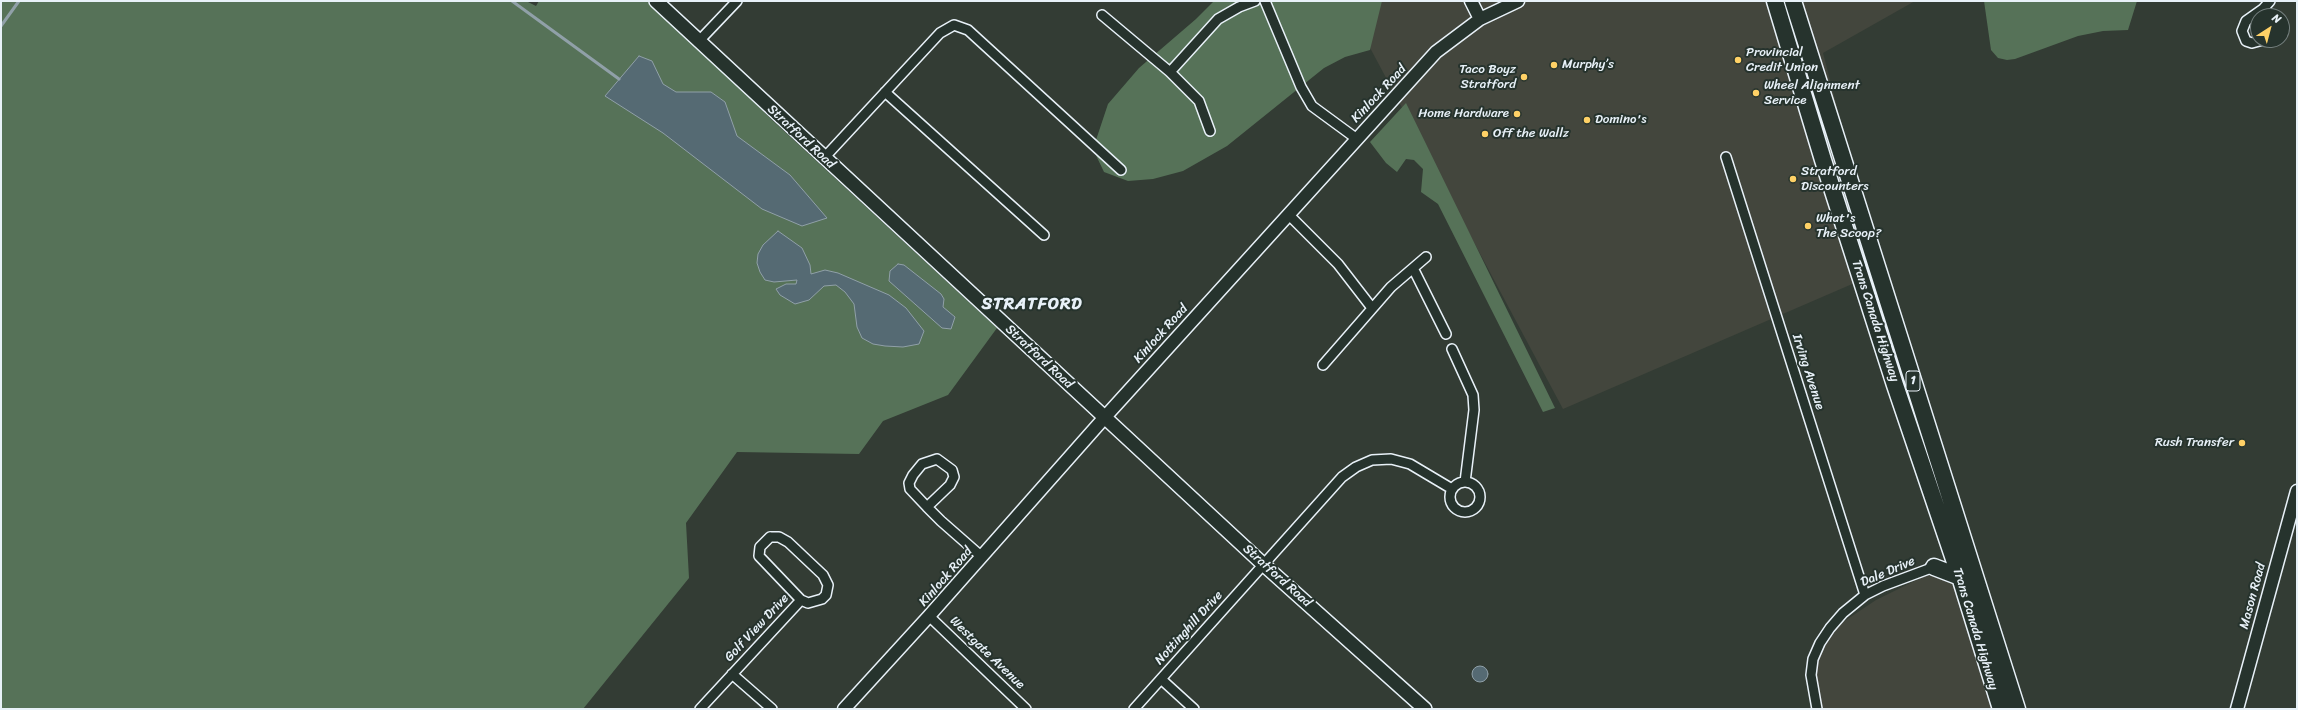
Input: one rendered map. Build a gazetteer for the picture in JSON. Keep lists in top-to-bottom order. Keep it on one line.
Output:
{"streets":{"highway":["Trans Canada Highway","1"],"main road":["Stratford Road"],"street":["Kinlock Road","Irving Avenue","Dale Drive","Mason Road","Golf View Drive","Nottinghill Drive","Westgate Avenue"]},"crossings":[["Kinlock Road","Stratford Road"],["Kinlock Road","Westgate Avenue"],["Stratford Road","Nottinghill Drive"],["Irving Avenue","Dale Drive"]],"districts":["STRATFORD"],"places":["Provincial Credit Union","Murphy’s","Taco Boyz Stratford","Wheel Alignment Service","Home Hardware","Domino's","Off the Wallz","Stratford Discounters","What's The Scoop?","Rush Transfer"],"north":"top right"}
